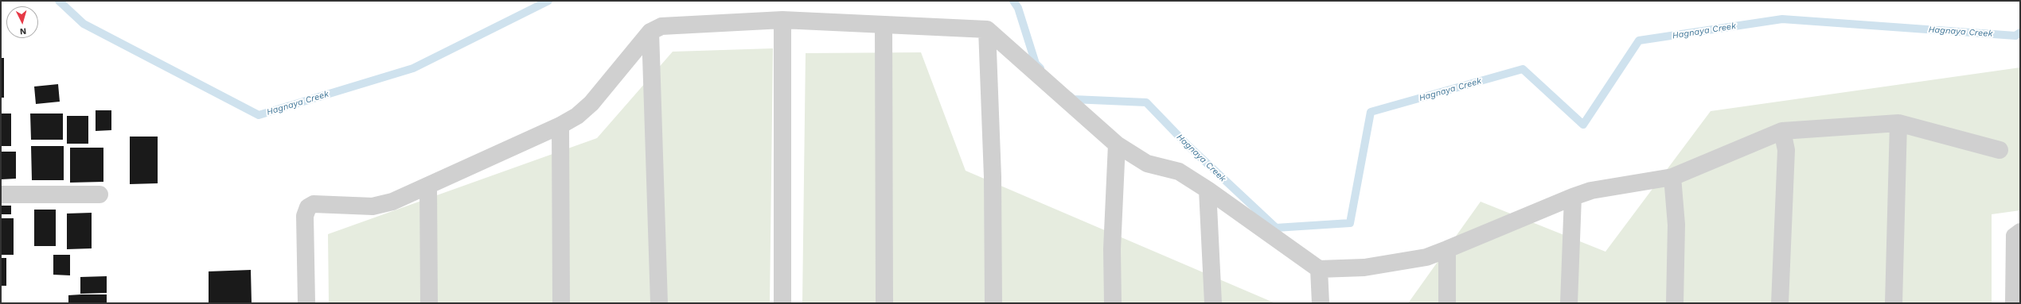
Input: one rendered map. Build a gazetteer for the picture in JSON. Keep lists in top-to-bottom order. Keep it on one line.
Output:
{"water":["Hagnaya Creek"],"north":"bottom"}
